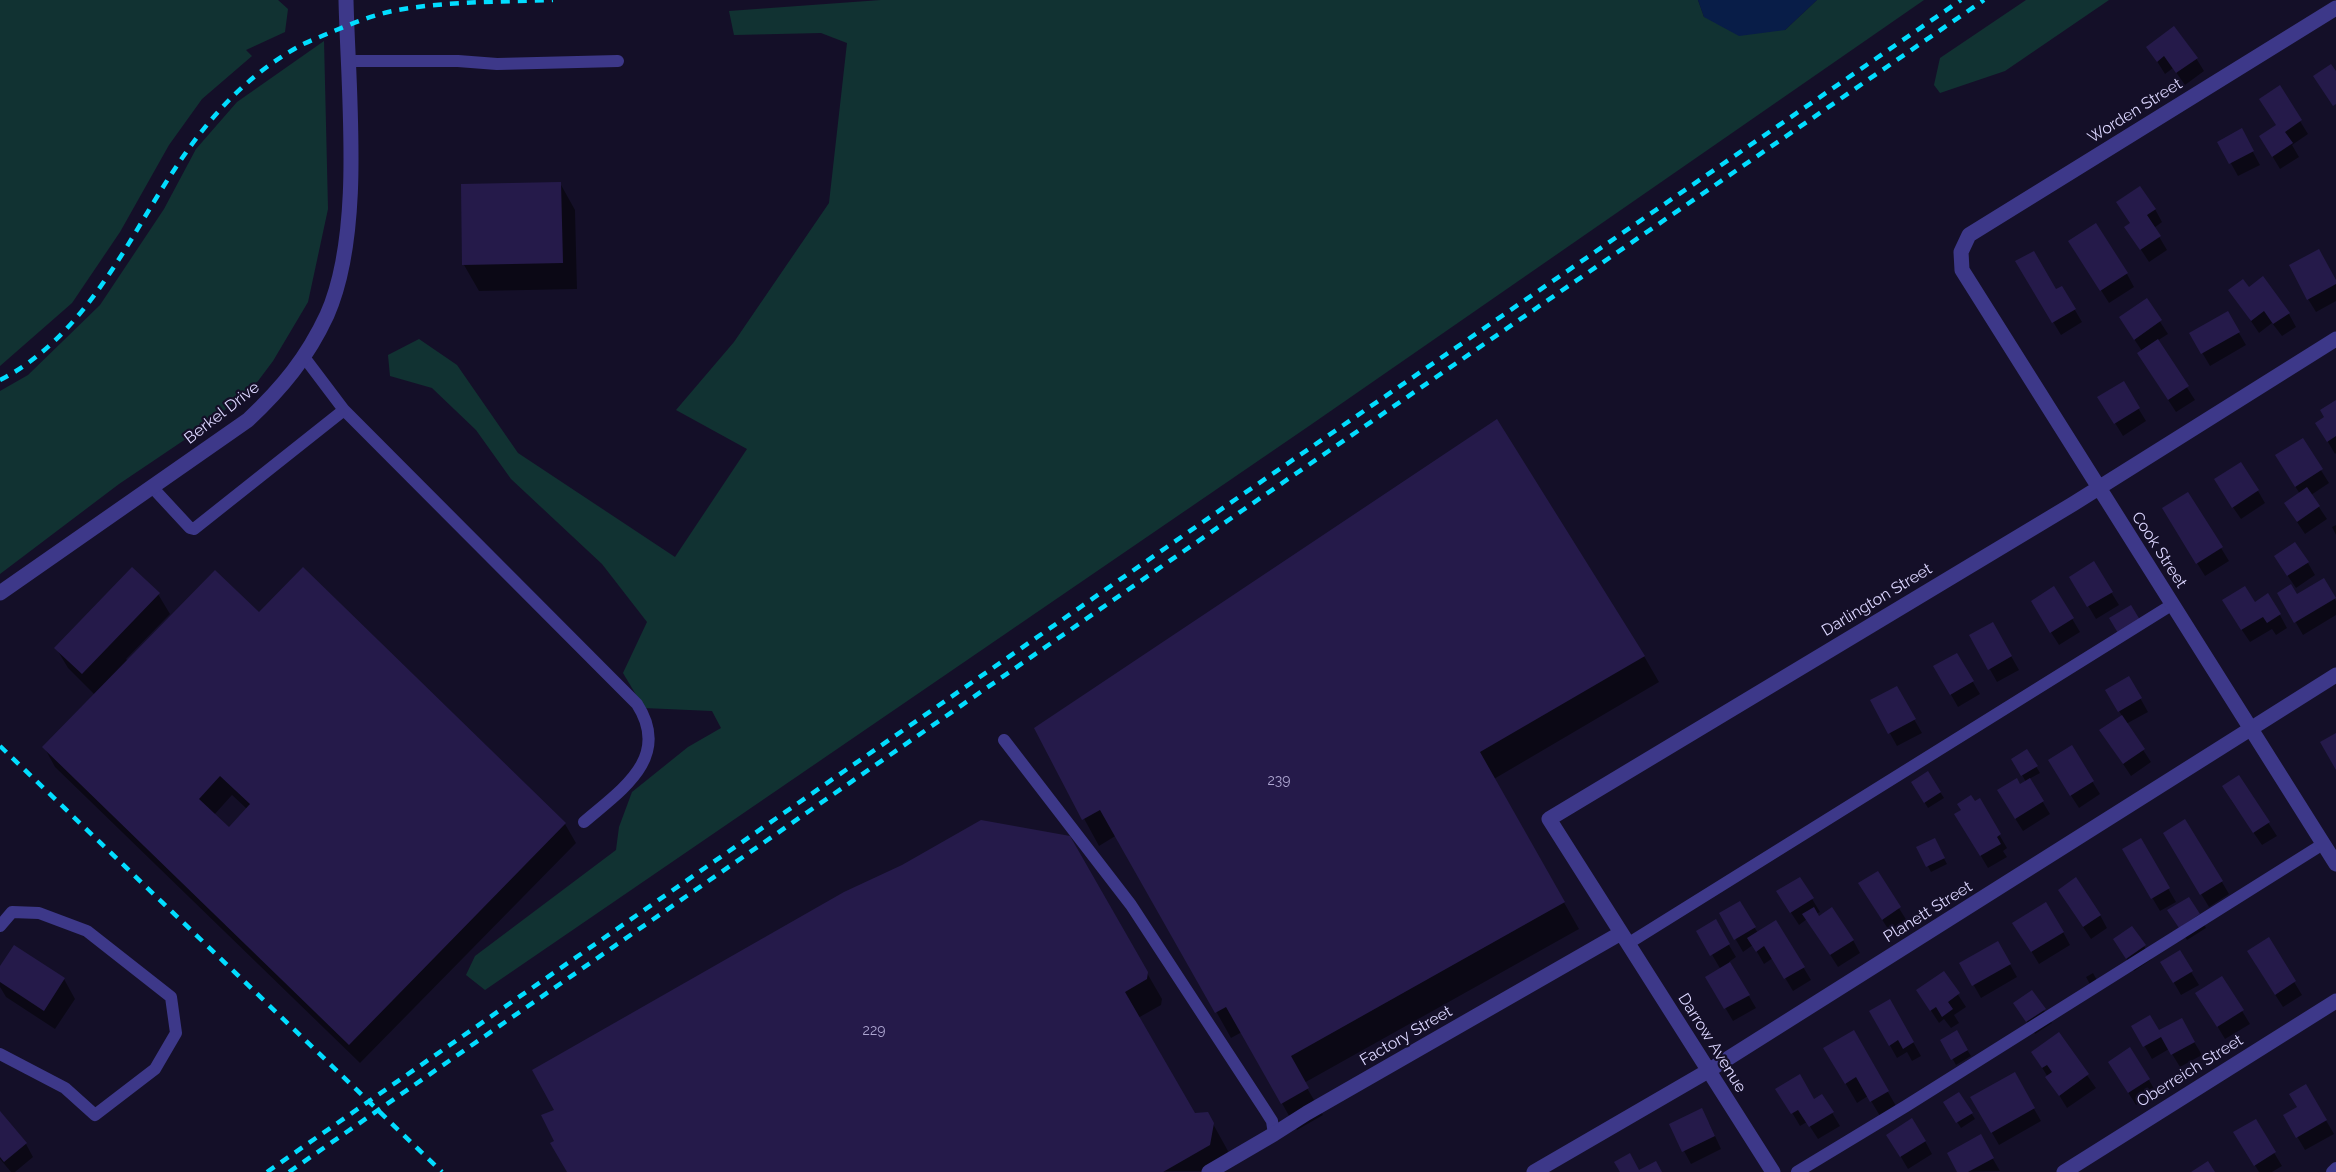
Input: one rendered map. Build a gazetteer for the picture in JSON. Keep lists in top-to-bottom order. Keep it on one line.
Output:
{"streets":{"street":["Worden Street","Berkel Drive","Cook Street","Darlington Street","Planett Street","Factory Street","Darrow Avenue","Oberreich Street"]},"crossings":[["Worden Street","Cook Street"],["Cook Street","Darlington Street"],["Cook Street","Planett Street"],["Darlington Street","Factory Street"],["Darlington Street","Darrow Avenue"],["Planett Street","Darrow Avenue"],["Factory Street","Darrow Avenue"]],"house_numbers":["239","229"]}
